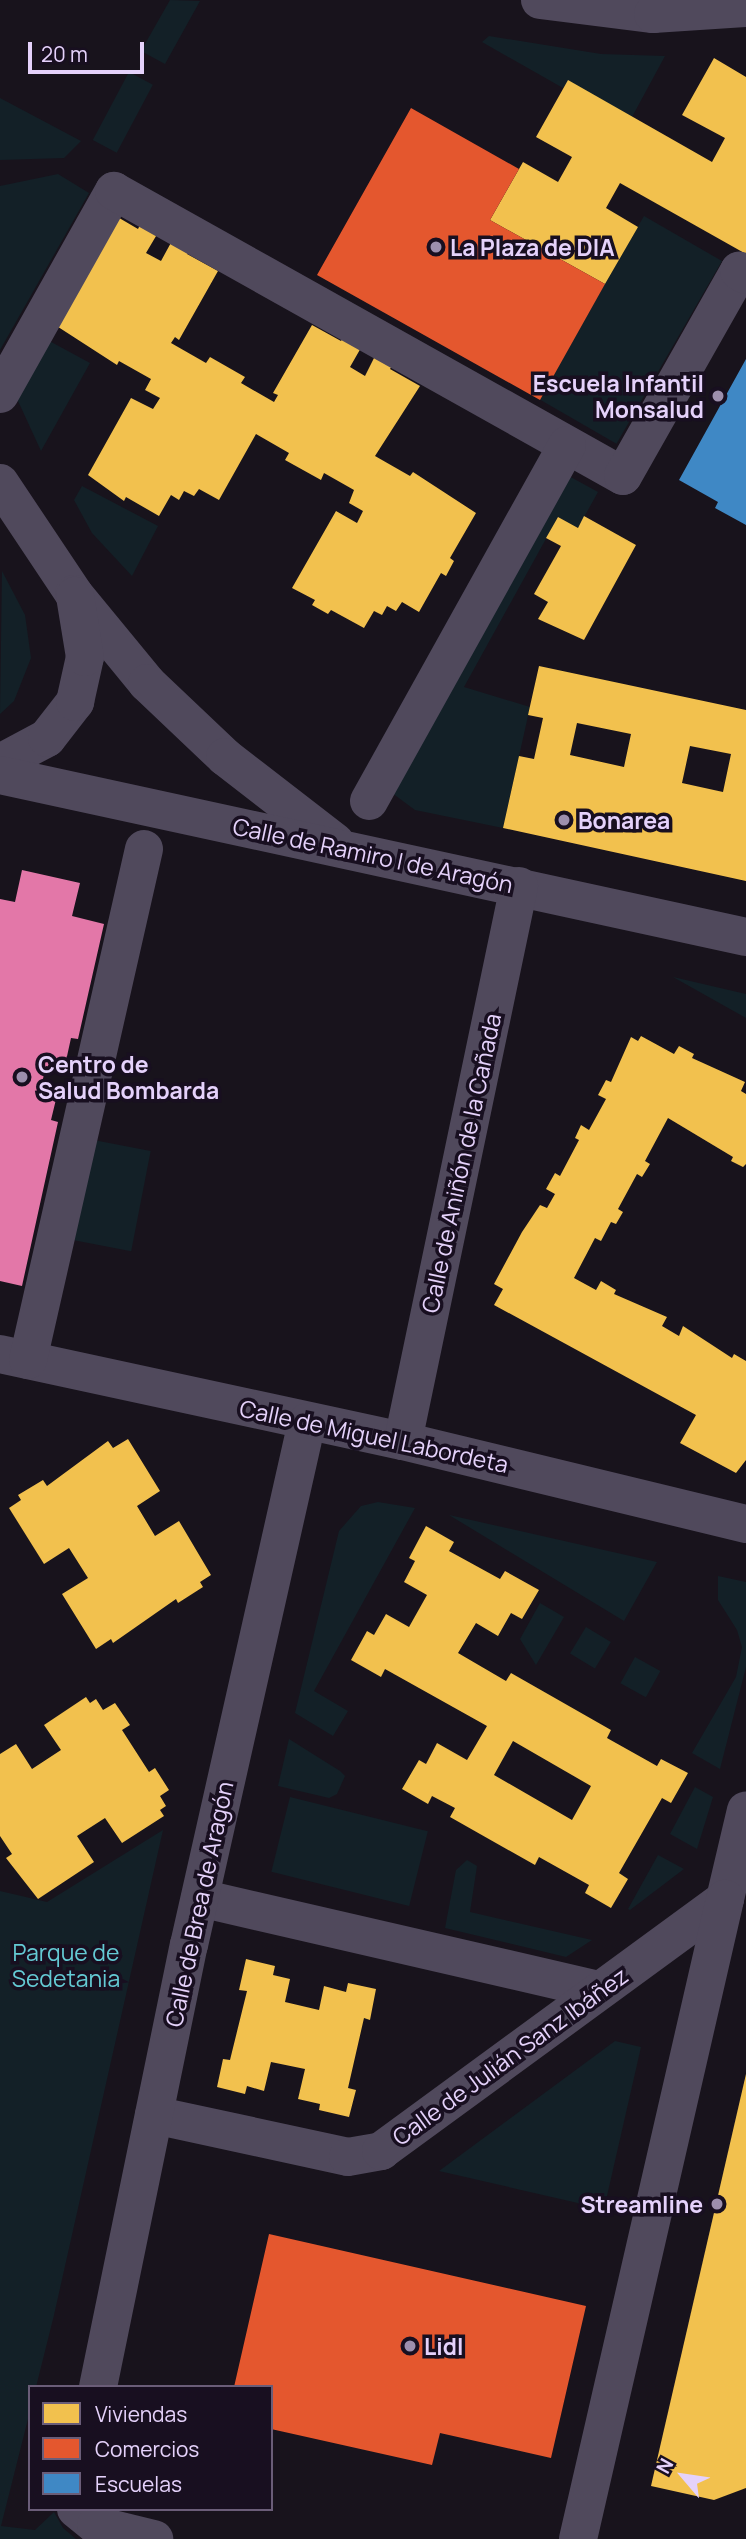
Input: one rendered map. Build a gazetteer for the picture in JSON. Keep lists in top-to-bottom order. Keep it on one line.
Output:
{"streets":{"street":["Calle de Ramiro I de Aragón","Calle de Aniñón de la Cañada","Calle de Miguel Labordeta","Calle de Brea de Aragón","Calle de Julián Sanz Ibáñez"]},"crossings":[["Calle de Ramiro I de Aragón","Calle de Aniñón de la Cañada"],["Calle de Aniñón de la Cañada","Calle de Miguel Labordeta"],["Calle de Miguel Labordeta","Calle de Brea de Aragón"],["Calle de Brea de Aragón","Calle de Julián Sanz Ibáñez"]],"parks":["Parque de Sedetania"],"places":["La Plaza de DIA","Escuela Infantil Monsalud","Bonarea","Centro de Salud Bombarda","Streamline","Lidl"],"legend":["Viviendas","Comercios","Escuelas"],"scale_bar":"20 m","north":"top left"}
